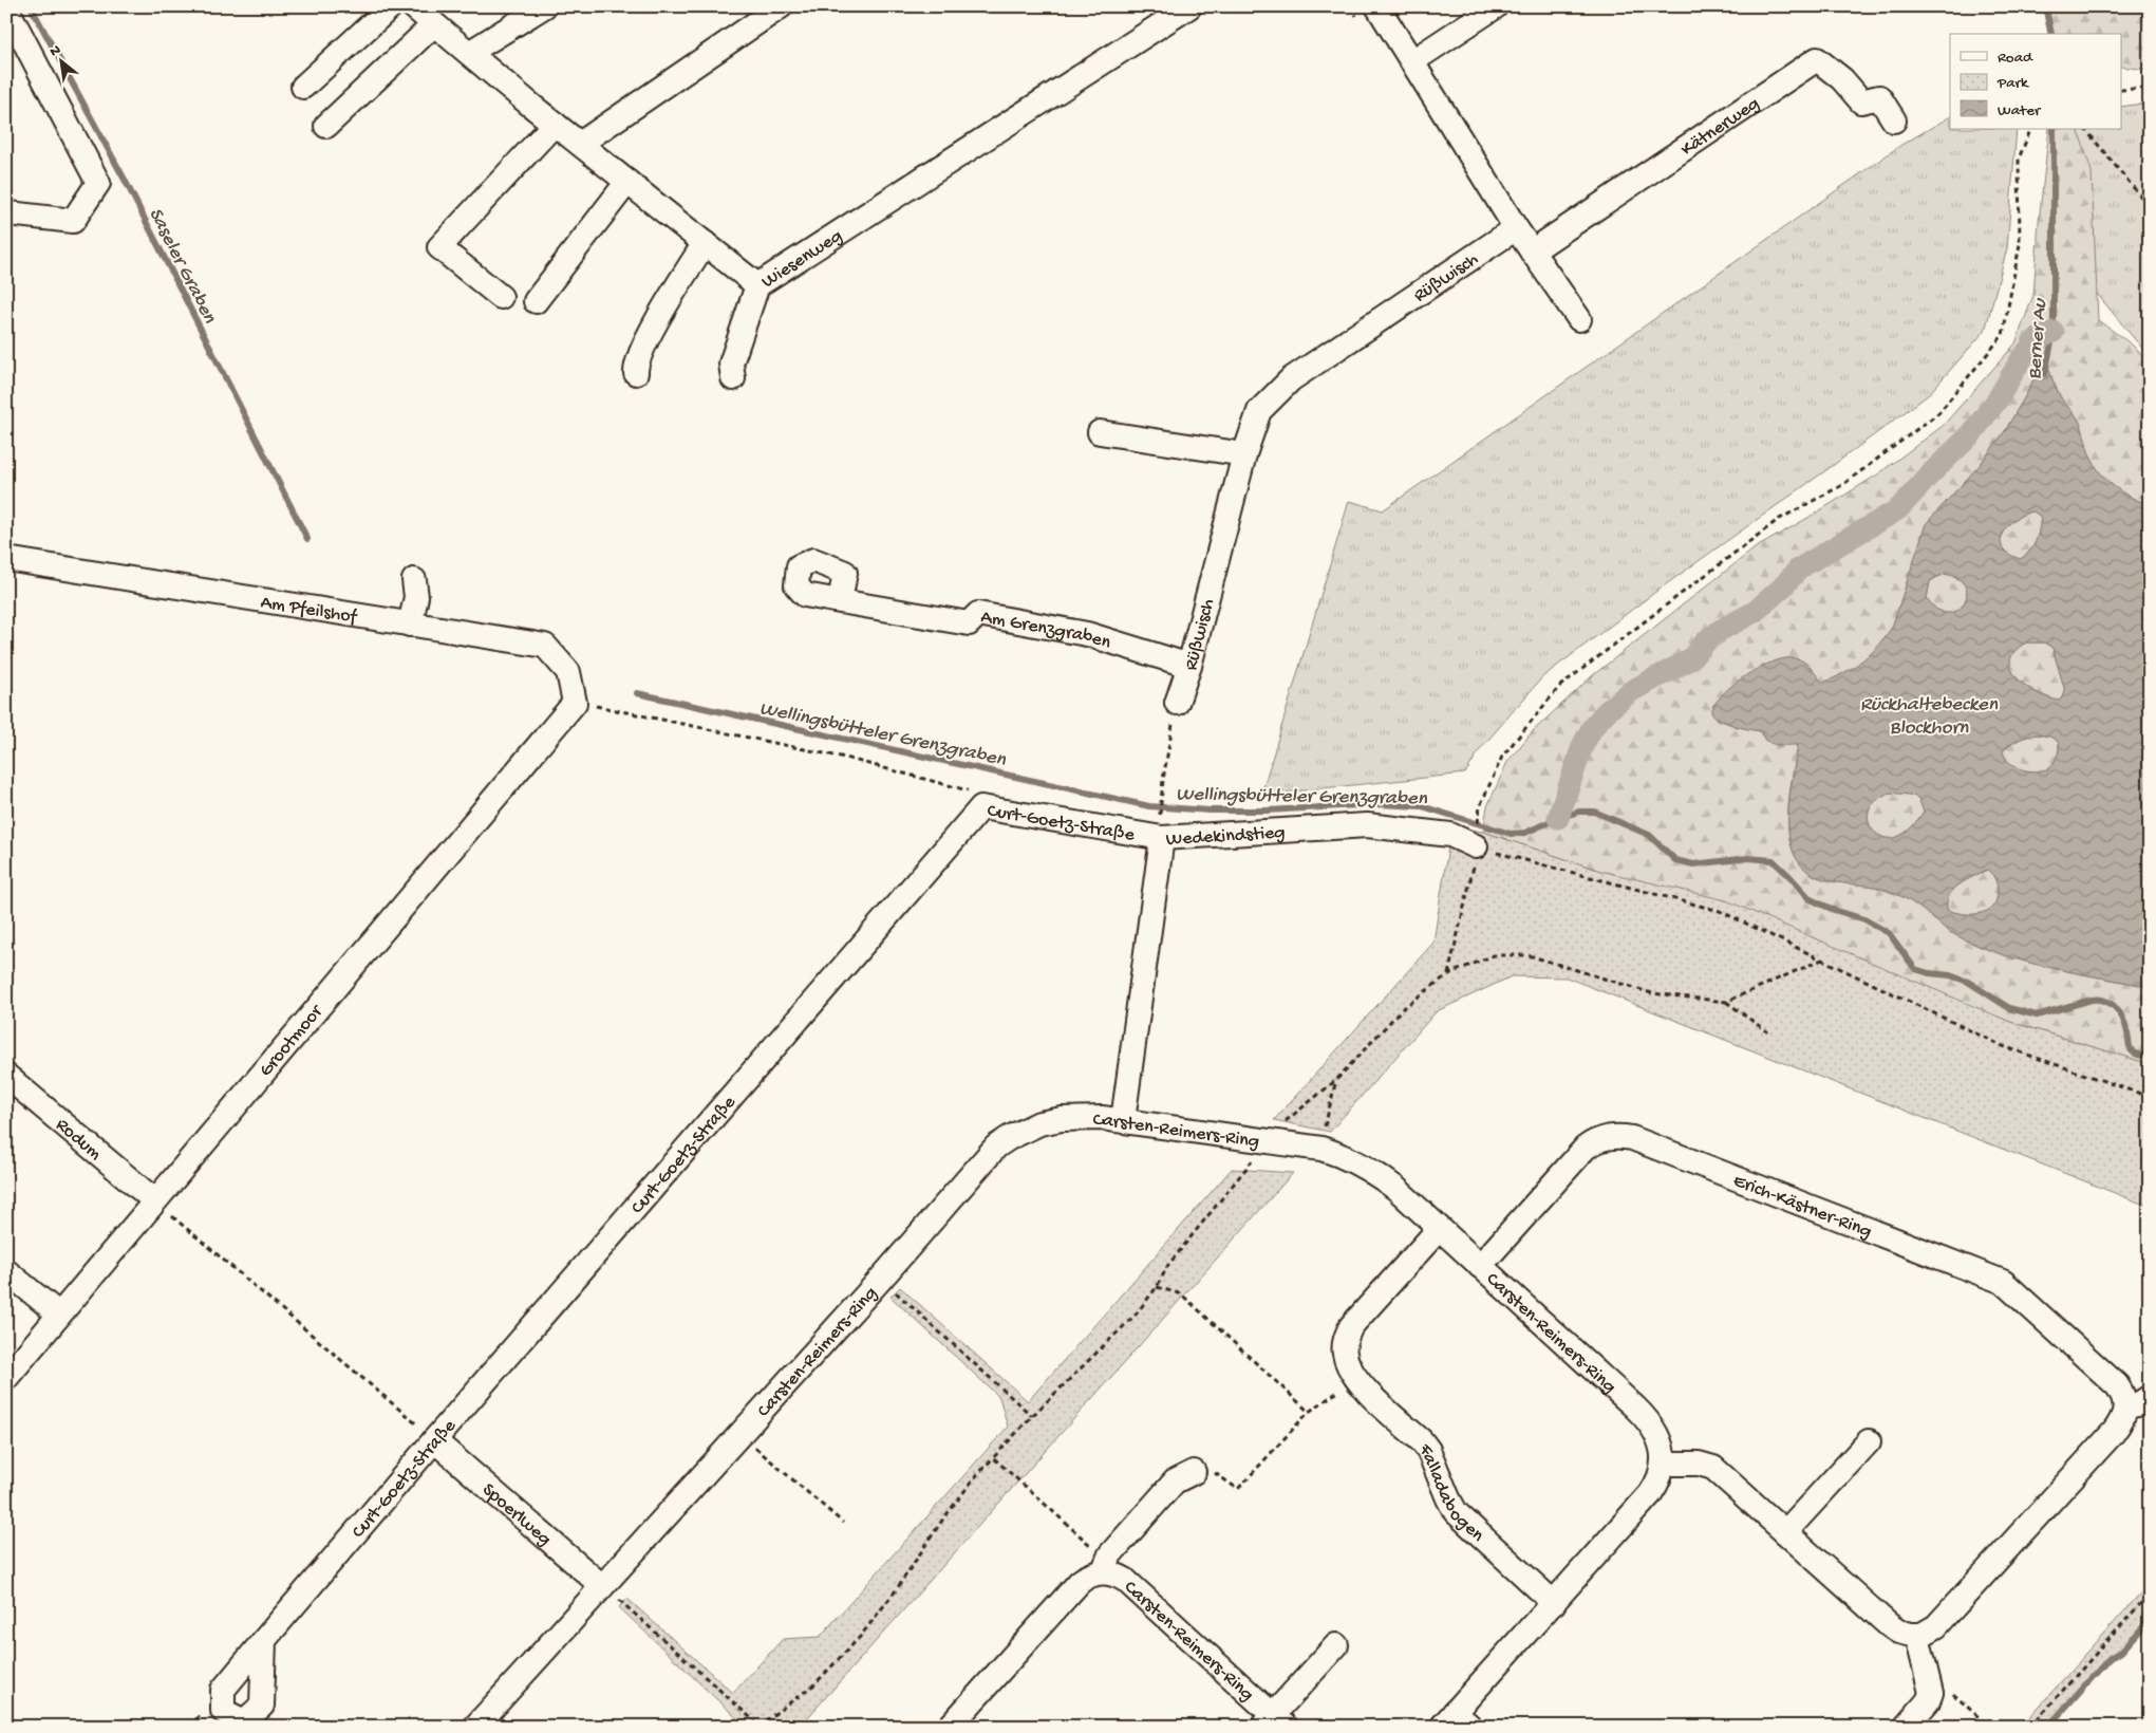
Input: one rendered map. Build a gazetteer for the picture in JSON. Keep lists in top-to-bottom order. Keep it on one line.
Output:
{"streets":{"street":["Kätnerweg","Wiesenweg","Rüßwisch","Am Pfeilshof","Am Grenzgraben","Curt-Goetz-Straße","Wedekindstieg","Grootmoor","Carsten-Reimers-Ring","Rodum","Erich-Kästner-Ring","Falladabogen","Spoerlweg"]},"crossings":[["Rüßwisch","Am Grenzgraben"],["Am Pfeilshof","Grootmoor"],["Curt-Goetz-Straße","Wedekindstieg"],["Curt-Goetz-Straße","Spoerlweg"],["Wedekindstieg","Carsten-Reimers-Ring"],["Grootmoor","Rodum"],["Carsten-Reimers-Ring","Erich-Kästner-Ring"],["Carsten-Reimers-Ring","Falladabogen"],["Carsten-Reimers-Ring","Spoerlweg"]],"water":["Saseler Graben","Berner Au","Rückhaltebecken Blockhorn","Wellingsbütteler Grenzgraben"],"legend":["Road","Park","Water"],"north":"top left"}
